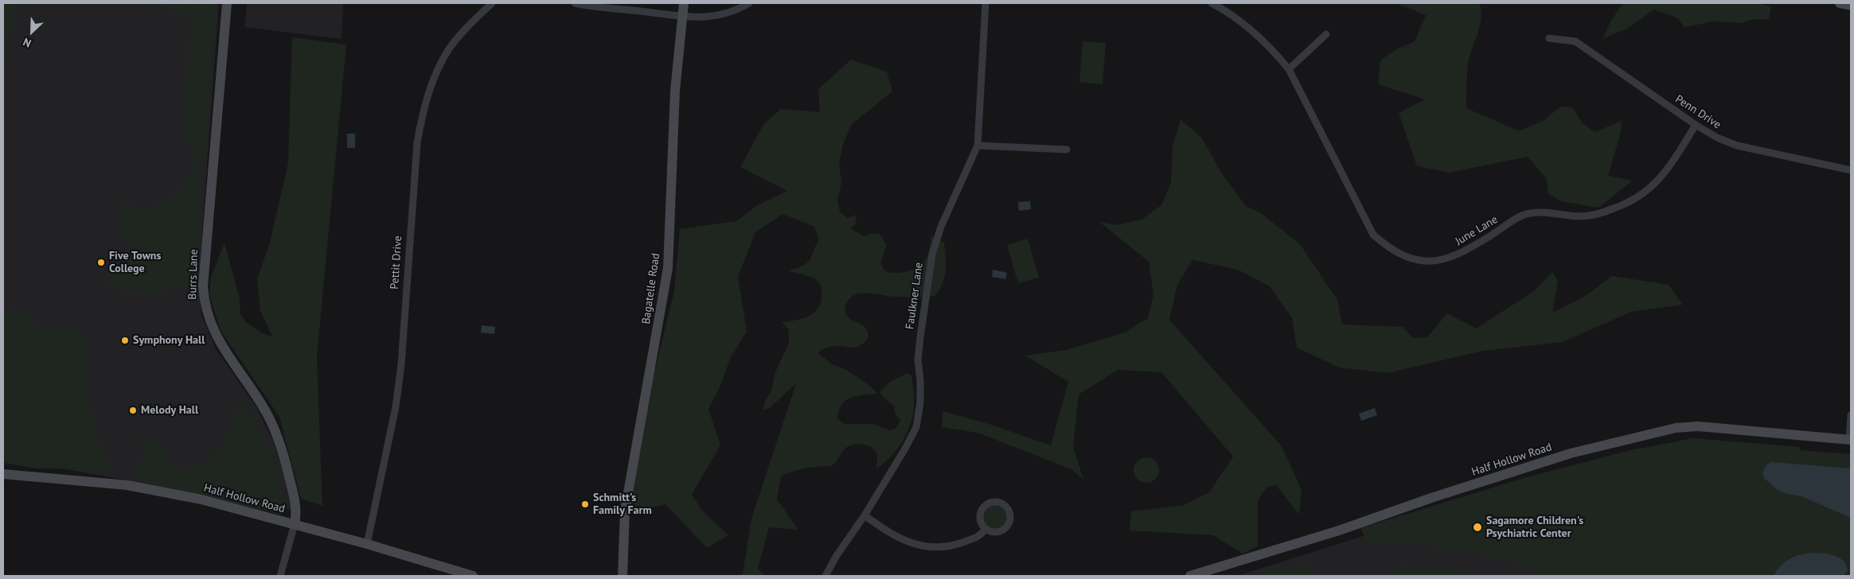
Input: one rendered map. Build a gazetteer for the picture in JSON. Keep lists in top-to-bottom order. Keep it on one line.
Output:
{"streets":{"main road":["Burrs Lane","Bagatelle Road","Half Hollow Road"],"street":["Penn Drive","June Lane","Pettit Drive","Faulkner Lane"]},"crossings":[["Penn Drive","June Lane"],["Pettit Drive","Half Hollow Road"],["Burrs Lane","Half Hollow Road"]],"places":["Five Towns College","Symphony Hall","Melody Hall","Schmitt's Family Farm","Sagamore Children's Psychiatric Center"],"north":"bottom left"}
